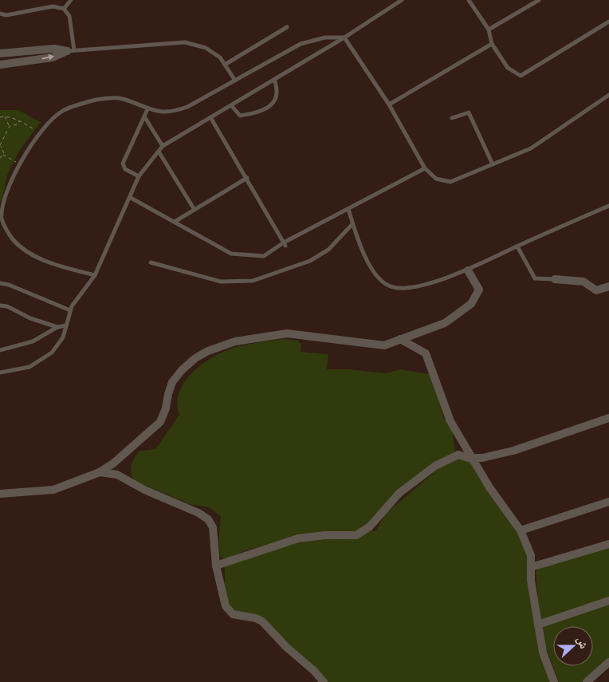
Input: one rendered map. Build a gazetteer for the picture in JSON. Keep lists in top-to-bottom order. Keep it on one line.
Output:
{"north":"right"}
